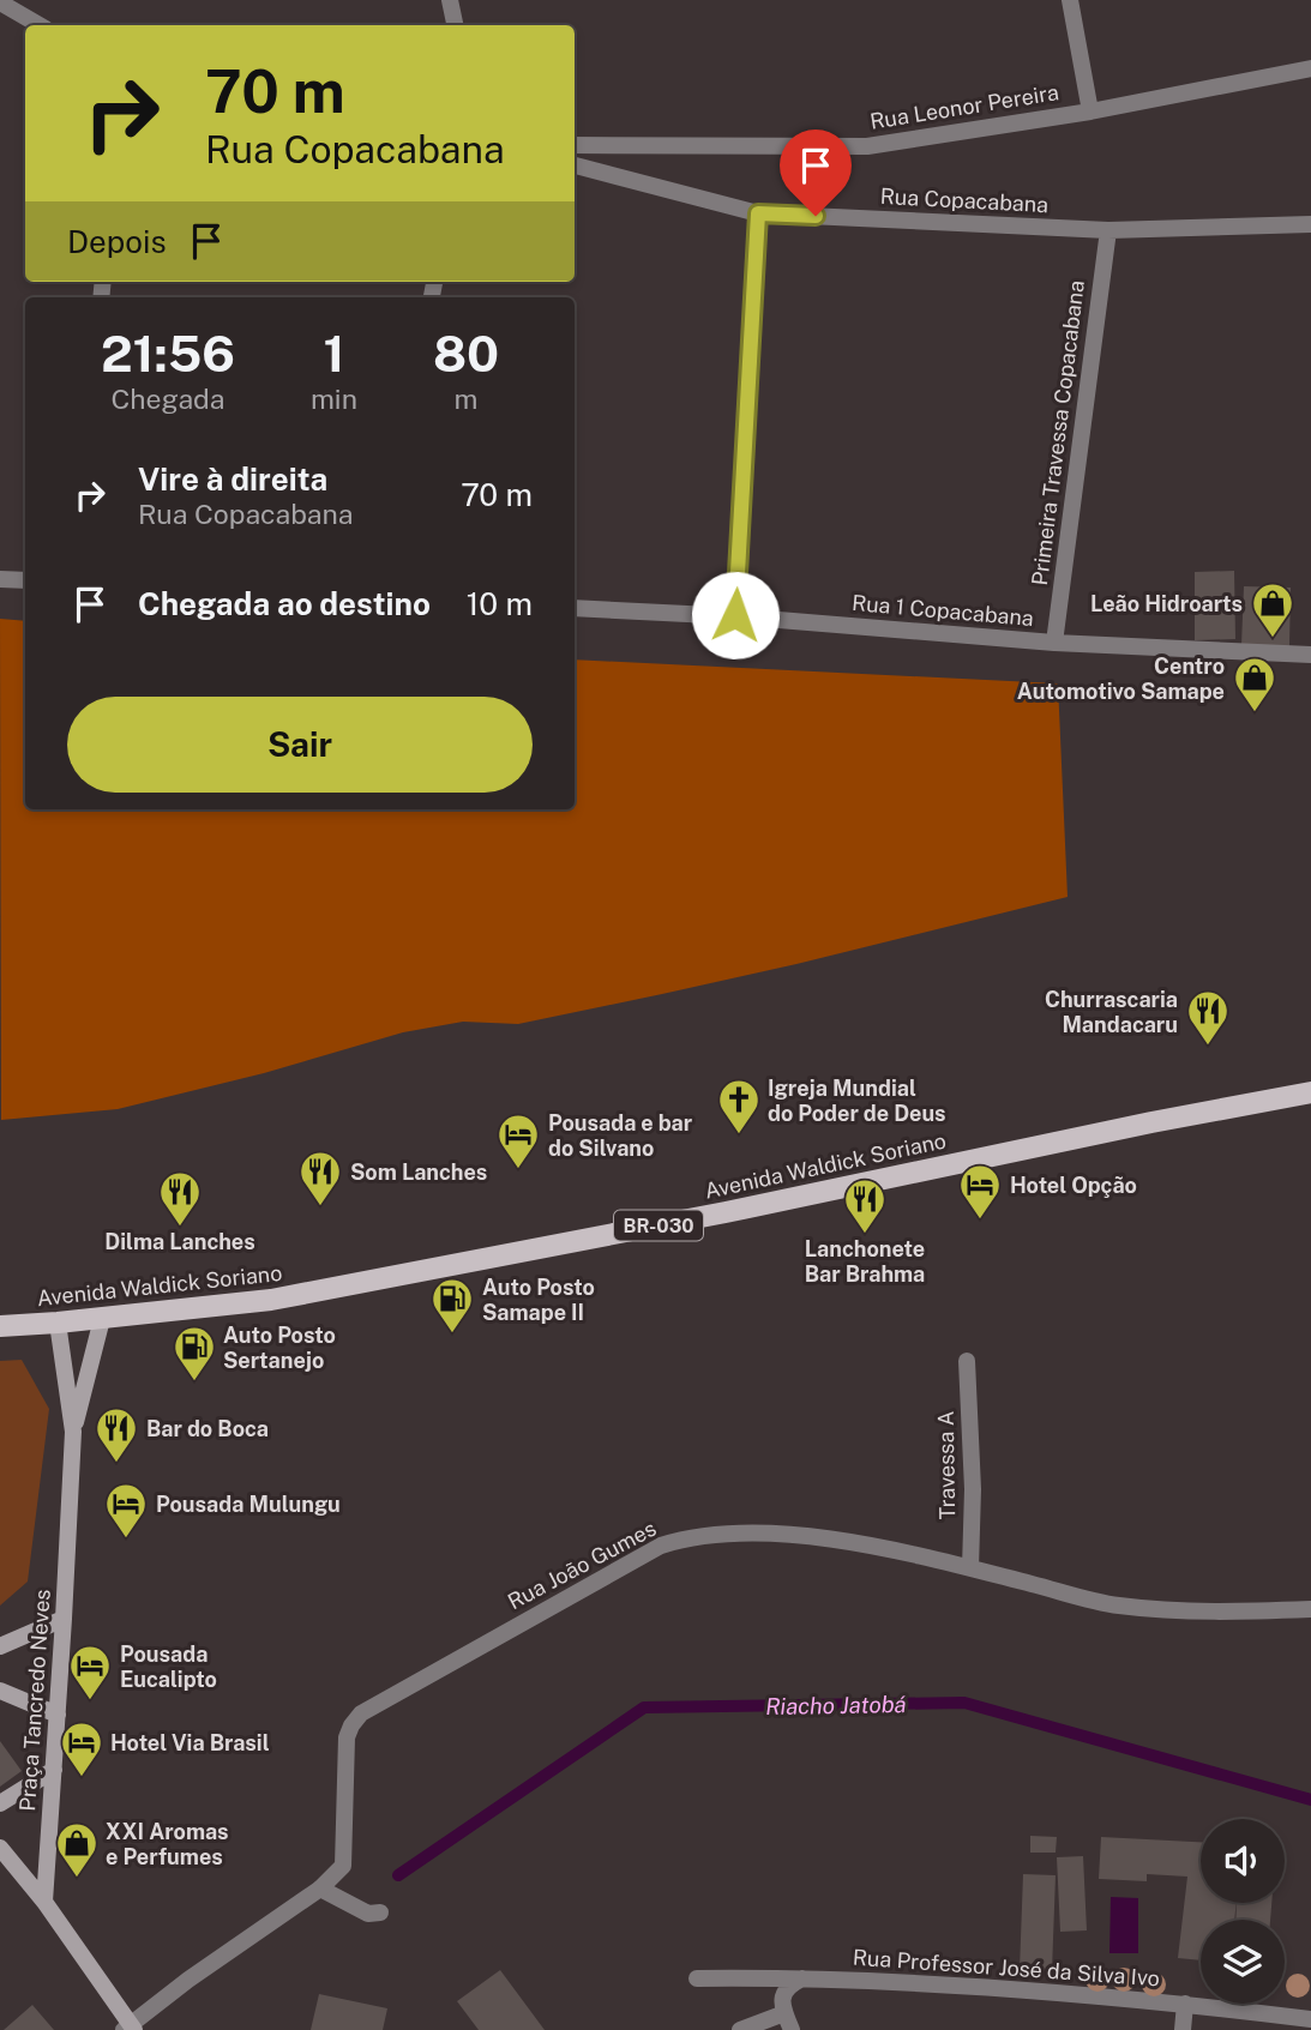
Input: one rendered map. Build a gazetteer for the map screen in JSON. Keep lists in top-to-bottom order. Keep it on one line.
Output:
{"streets":{"main road":["Avenida Waldick Soriano","BR-030","Praça Tancredo Neves"],"street":["Rua Leonor Pereira","Rua Copacabana","Primeira Travessa Copacabana","Rua 1 Copacabana","Travessa A","Rua João Gumes","Rua Professor José da Silva Ivo"]},"crossings":[["Rua Copacabana","Primeira Travessa Copacabana"],["Primeira Travessa Copacabana","Rua 1 Copacabana"],["Avenida Waldick Soriano","Praça Tancredo Neves"],["Travessa A","Rua João Gumes"]],"water":["Riacho Jatobá"],"places":{"shop":["Leão Hidroarts","Centro Automotivo Samape","XXI Aromas e Perfumes"],"restaurant":["Churrascaria Mandacaru","Som Lanches","Dilma Lanches","Lanchonete Bar Brahma","Bar do Boca"],"church":["Igreja Mundial do Poder de Deus"],"hotel":["Pousada e bar do Silvano","Hotel Opção","Pousada Mulungu","Pousada Eucalipto","Hotel Via Brasil"],"fuel station":["Auto Posto Samape II","Auto Posto Sertanejo"]},"page":{"turn":["70 m","Rua Copacabana"],"then":"Depois","eta":["21:56","Chegada","1","min","80","m"],"list":[{"name":"Vire à direita","note":"Rua Copacabana","value":"70 m"},{"name":"Chegada ao destino","value":"10 m"}],"buttons":"Sair"}}
